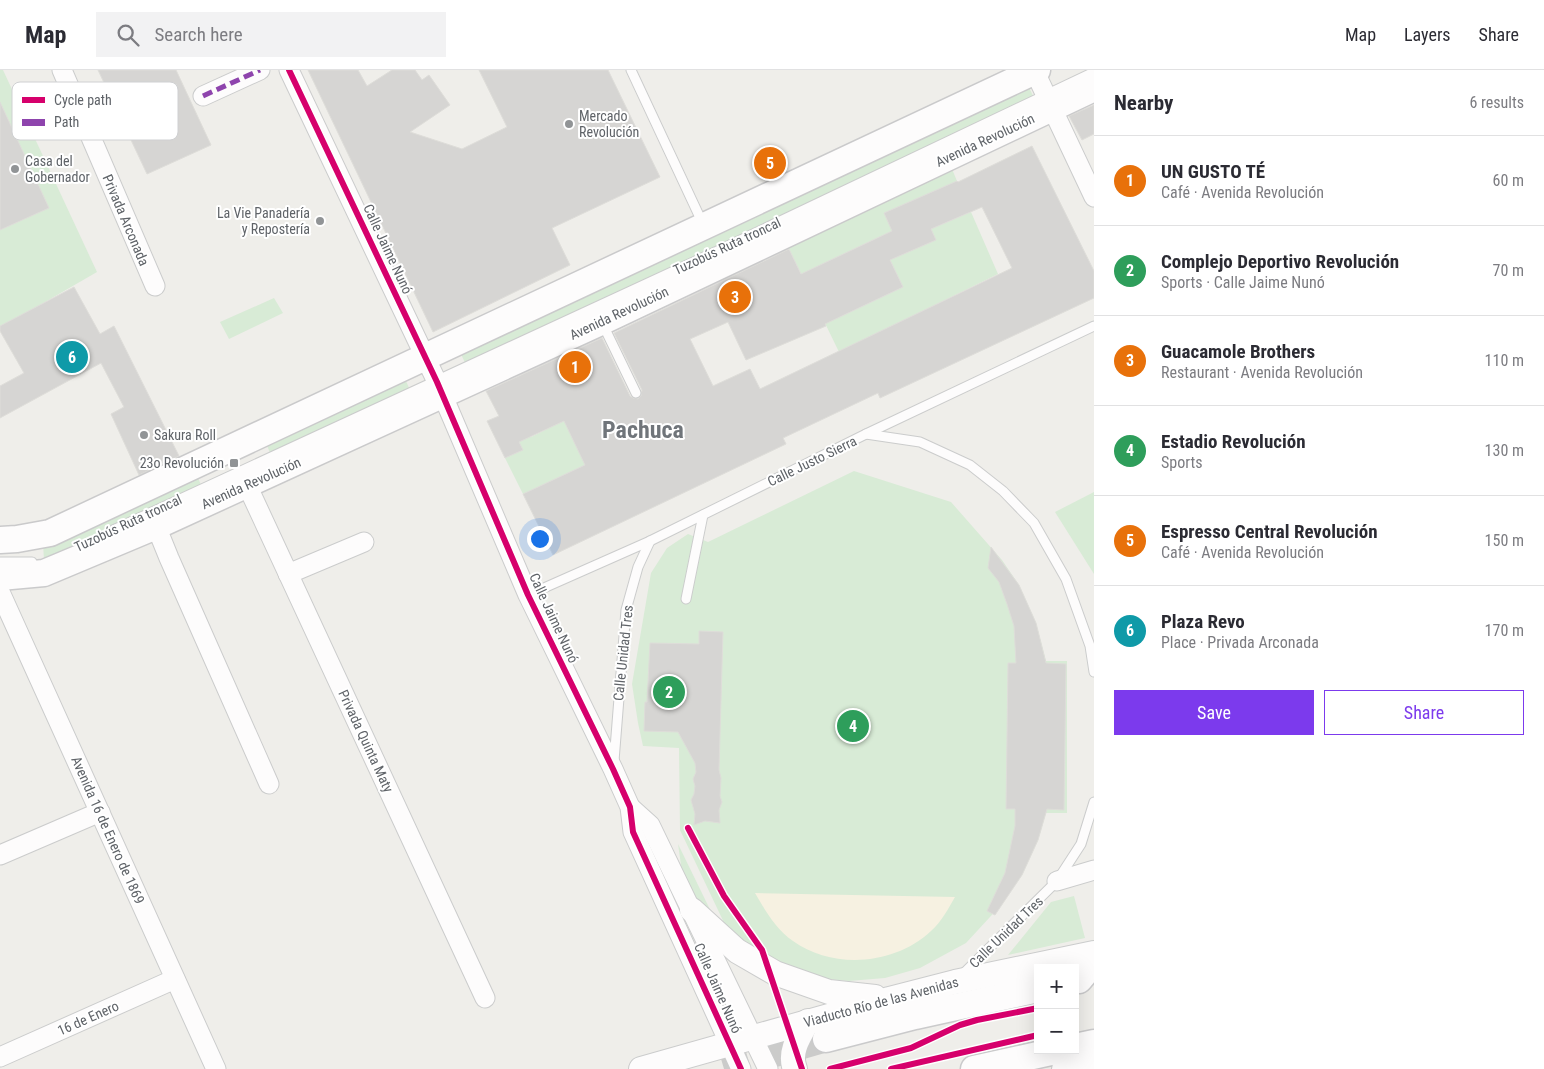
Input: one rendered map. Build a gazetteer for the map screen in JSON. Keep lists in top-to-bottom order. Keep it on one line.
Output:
{"streets":{"main road":["Avenida Revolución","Viaducto Río de las Avenidas"],"street":["Privada Arconada","Calle Jaime Nunó","Calle Unidad Tres","Privada Quinta Maty","Avenida 16 de Enero de 1869","16 de Enero"],"lane":["Tuzobús Ruta troncal","Calle Justo Sierra"]},"crossings":[["Avenida Revolución","Tuzobús Ruta troncal"],["Avenida Revolución","Calle Jaime Nunó"],["Avenida Revolución","Privada Quinta Maty"],["Tuzobús Ruta troncal","Calle Jaime Nunó"],["Calle Jaime Nunó","Calle Justo Sierra"],["Calle Jaime Nunó","Calle Unidad Tres"],["Calle Jaime Nunó","Viaducto Río de las Avenidas"],["Calle Justo Sierra","Calle Unidad Tres"],["Calle Unidad Tres","Viaducto Río de las Avenidas"],["Avenida 16 de Enero de 1869","16 de Enero"]],"districts":["Pachuca"],"places":{"other":["Mercado Revolución","Casa del Gobernador","La Vie Panadería y Repostería","Sakura Roll"],"transit":["23o Revolución"]},"legend":["Cycle path","Path"],"page":{"header":"Map","search":"Search here","nav":["Map","Layers","Share"],"heading":["Nearby","6 results"],"list":[{"mark":"1","name":"UN GUSTO TÉ","note":"Café · Avenida Revolución","value":"60 m"},{"mark":"2","name":"Complejo Deportivo Revolución","note":"Sports · Calle Jaime Nunó","value":"70 m"},{"mark":"3","name":"Guacamole Brothers","note":"Restaurant · Avenida Revolución","value":"110 m"},{"mark":"4","name":"Estadio Revolución","note":"Sports","value":"130 m"},{"mark":"5","name":"Espresso Central Revolución","note":"Café · Avenida Revolución","value":"150 m"},{"mark":"6","name":"Plaza Revo","note":"Place · Privada Arconada","value":"170 m"}],"pins":["5","3","6","1","2","4"],"buttons":["Save","Share"],"map_buttons":["+","−"]}}
